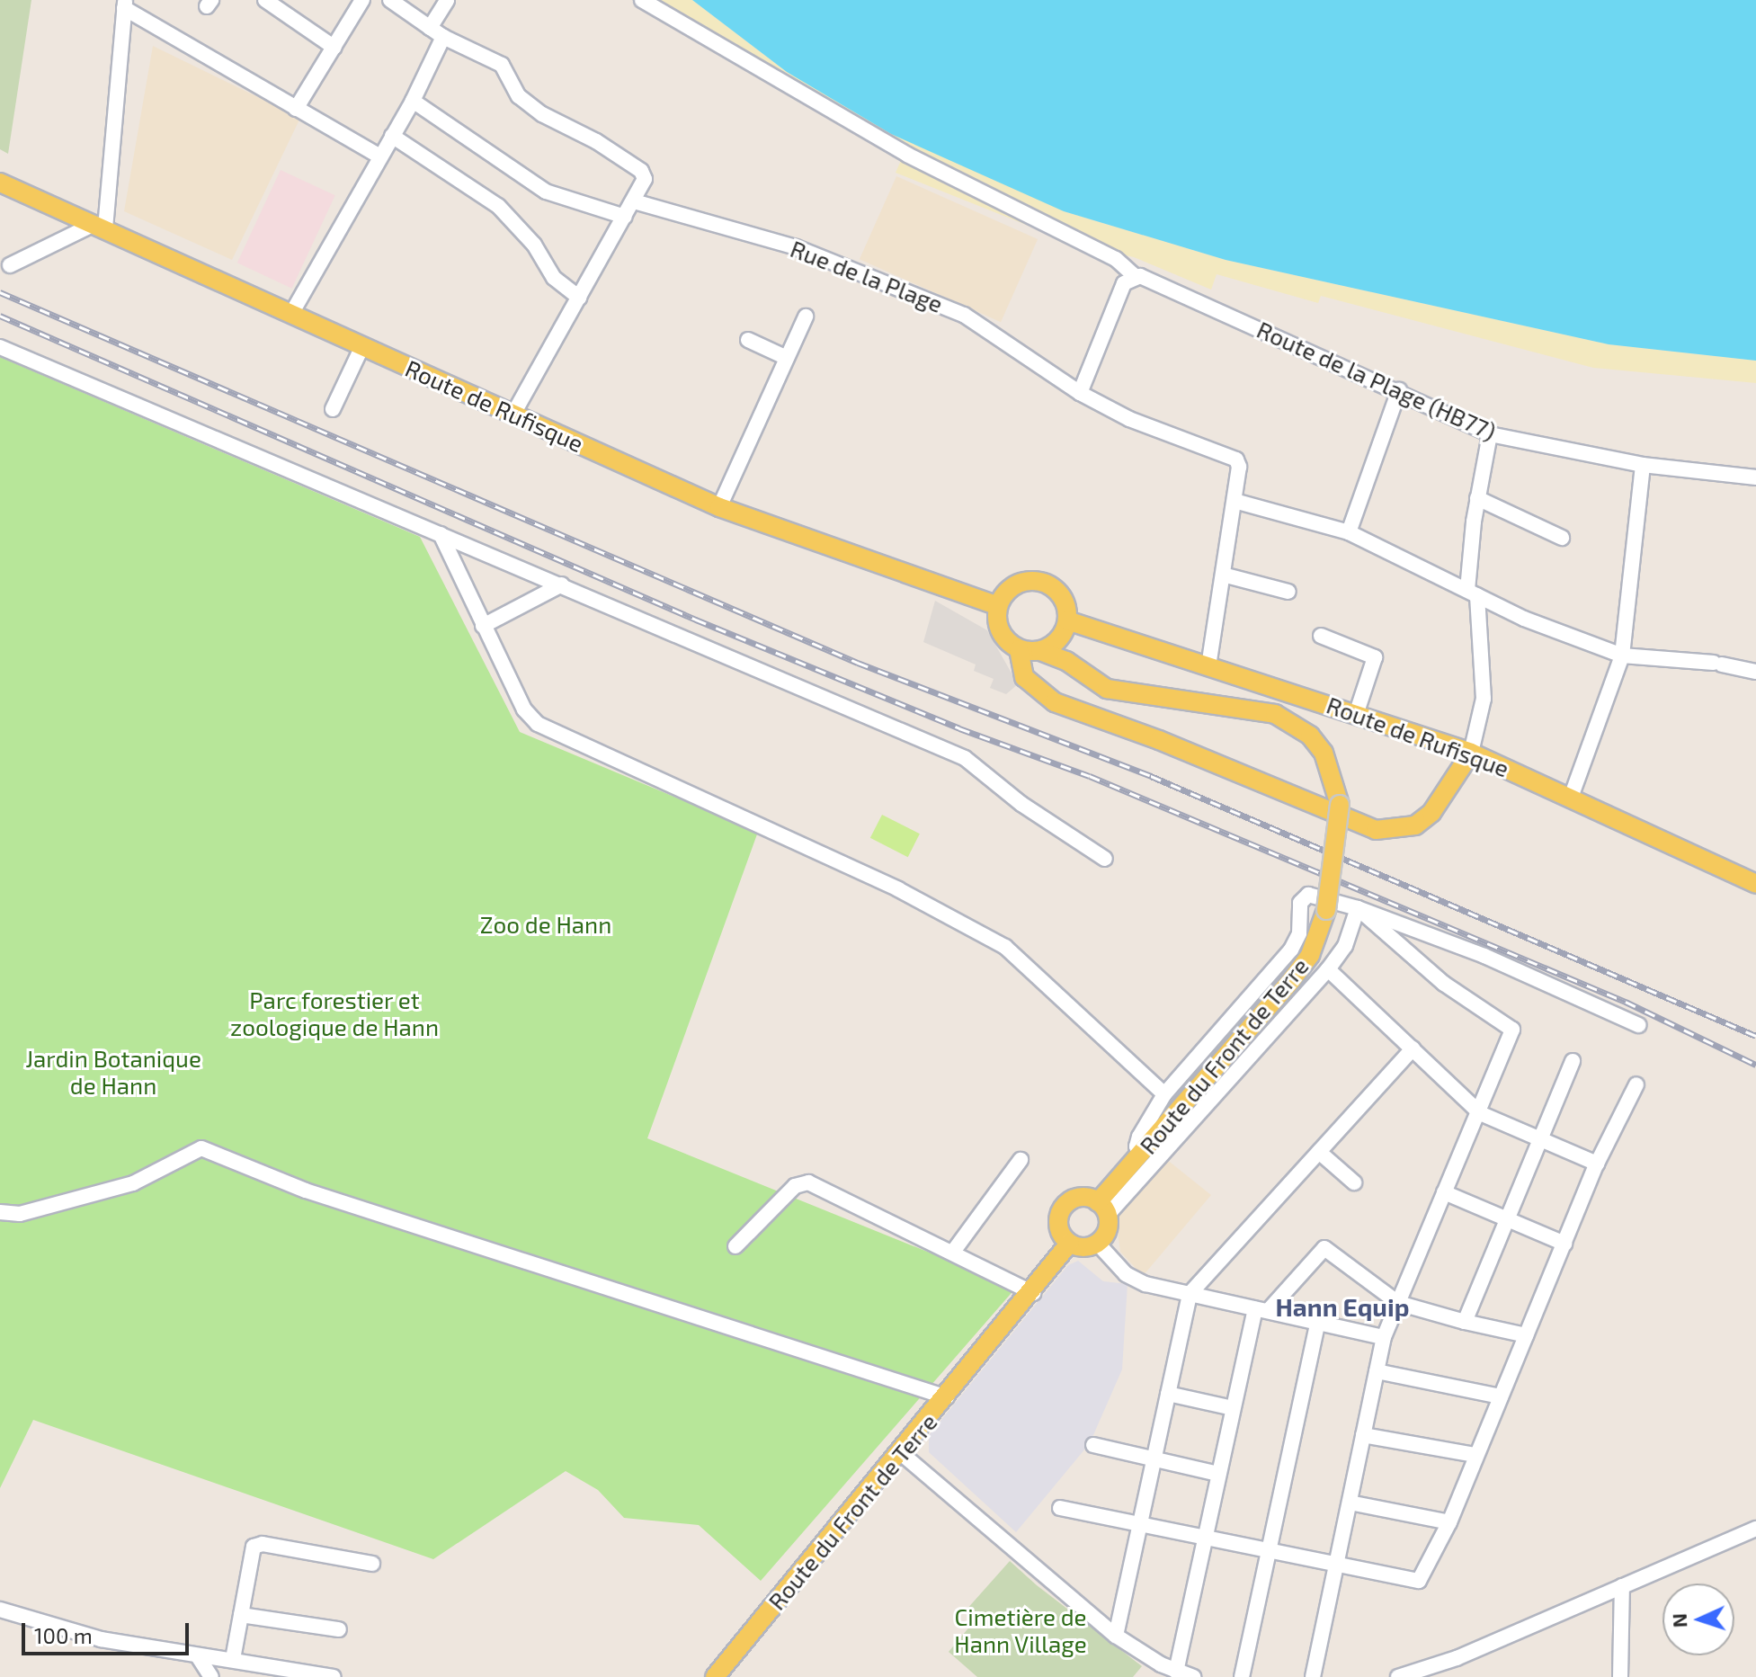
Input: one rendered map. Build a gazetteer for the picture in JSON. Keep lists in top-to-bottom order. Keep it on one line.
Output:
{"streets":{"main road":["Route de Rufisque","Route du Front de Terre"],"street":["Rue de la Plage","Route de la Plage (HB77)"]},"crossings":[["Route de Rufisque","Route du Front de Terre"]],"districts":["Hann Equip"],"parks":["Zoo de Hann","Parc forestier et zoologique de Hann","Jardin Botanique de Hann","Cimetière de Hann Village"],"scale_bar":"100 m","north":"left"}
